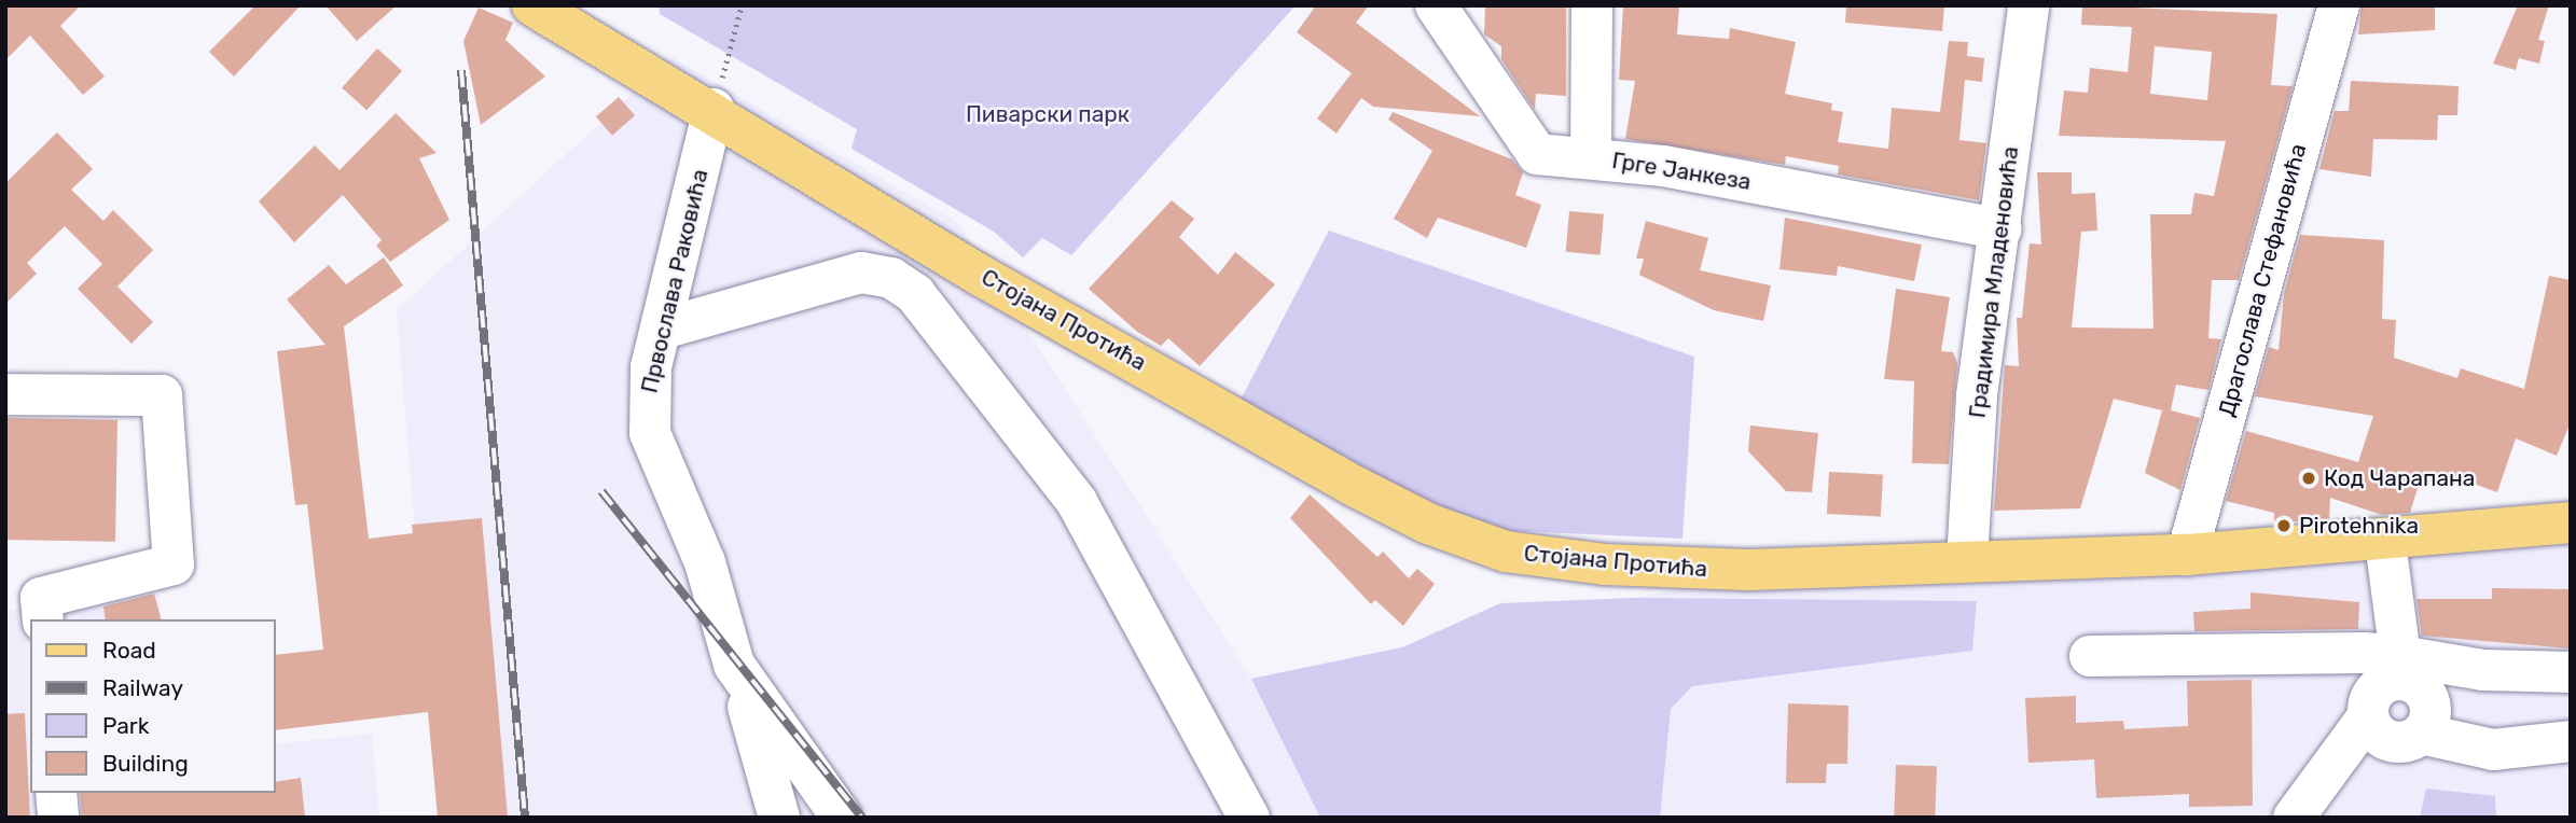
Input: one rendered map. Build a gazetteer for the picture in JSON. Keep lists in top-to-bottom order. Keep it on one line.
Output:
{"streets":{"main road":["Стојана Протића"],"street":["Грге Јанкеза","Драгослава Стефановића","Првослава Раковића","Градимира Младеновића"]},"crossings":[["Грге Јанкеза","Градимира Младеновића"],["Драгослава Стефановића","Стојана Протића"],["Првослава Раковића","Стојана Протића"],["Градимира Младеновића","Стојана Протића"]],"parks":["Пиварски парк"],"places":["Код Чарапана","Pirotehnika"],"legend":["Road","Railway","Park","Building"]}
